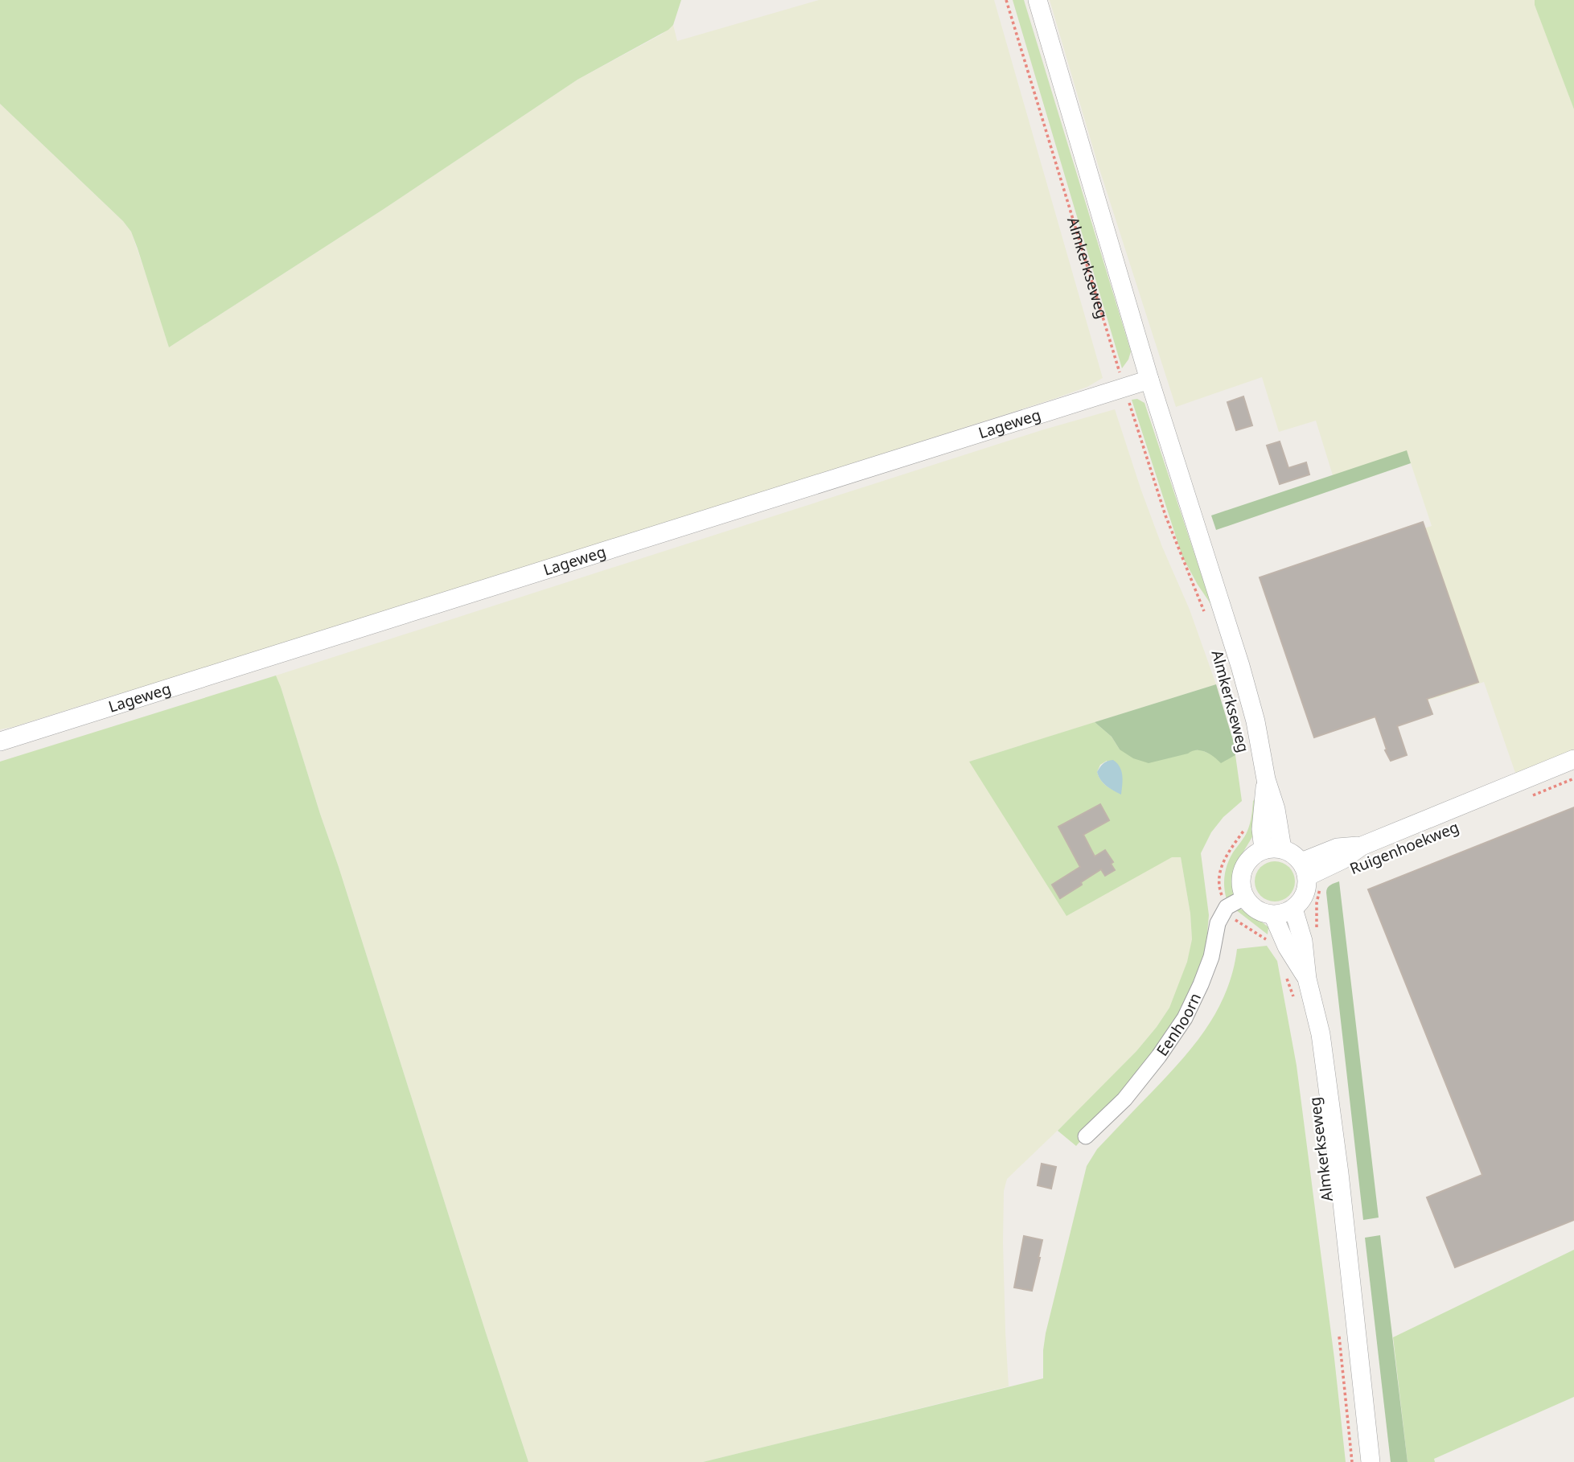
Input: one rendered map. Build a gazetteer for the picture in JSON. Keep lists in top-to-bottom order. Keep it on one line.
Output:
{"streets":{"street":["Almkerkseweg","Lageweg","Ruigenhoekweg","Eenhoorn"]},"crossings":[["Almkerkseweg","Lageweg"],["Almkerkseweg","Ruigenhoekweg"]]}
